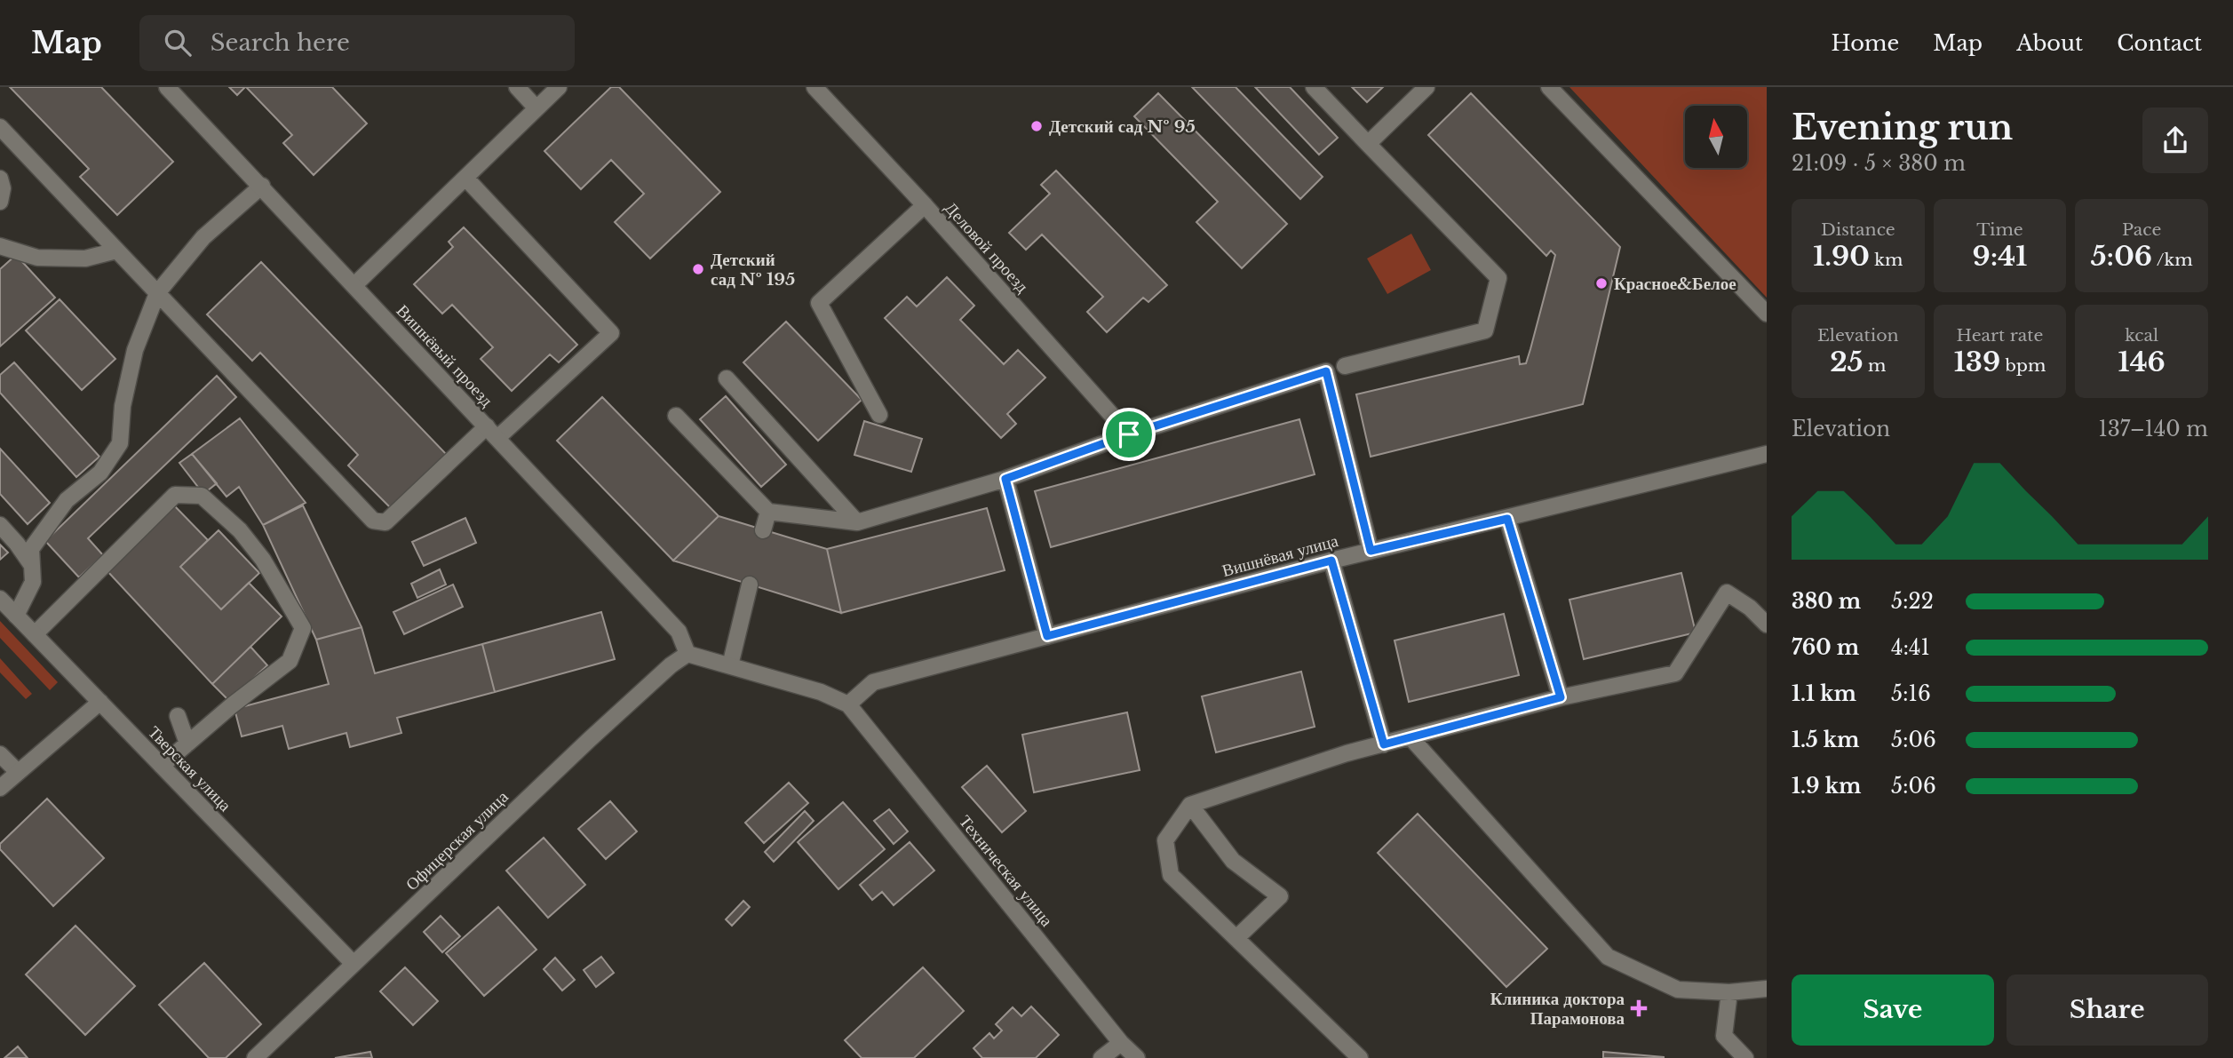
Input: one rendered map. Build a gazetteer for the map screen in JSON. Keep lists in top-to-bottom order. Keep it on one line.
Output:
{"streets":{"street":["Деловой проезд","Вишнёвый проезд","Вишнёвая улица","Тверская улица","Офицерская улица","Техническая улица"]},"crossings":[["Вишнёвый проезд","Офицерская улица"],["Вишнёвая улица","Техническая улица"],["Тверская улица","Офицерская улица"]],"places":{"other":["Детский сад № 95","Детский сад № 195","Красное&Белое"],"health":["Клиника доктора Парамонова"]},"north":"top","page":{"header":"Map","search":"Search here","nav":["Home","Map","About","Contact"],"heading":["Evening run","21:09 · 5 × 380 m"],"stats":[["Distance","1.90 km"],["Time","9:41"],["Pace","5:06 /km"],["Elevation","25 m"],["Heart rate","139 bpm"],["kcal","146"]],"chart":["Elevation","137–140 m"],"list":[{"name":"380 m","note":"5:22"},{"name":"760 m","note":"4:41"},{"name":"1.1 km","note":"5:16"},{"name":"1.5 km","note":"5:06"},{"name":"1.9 km","note":"5:06"}],"buttons":["Save","Share"]}}
